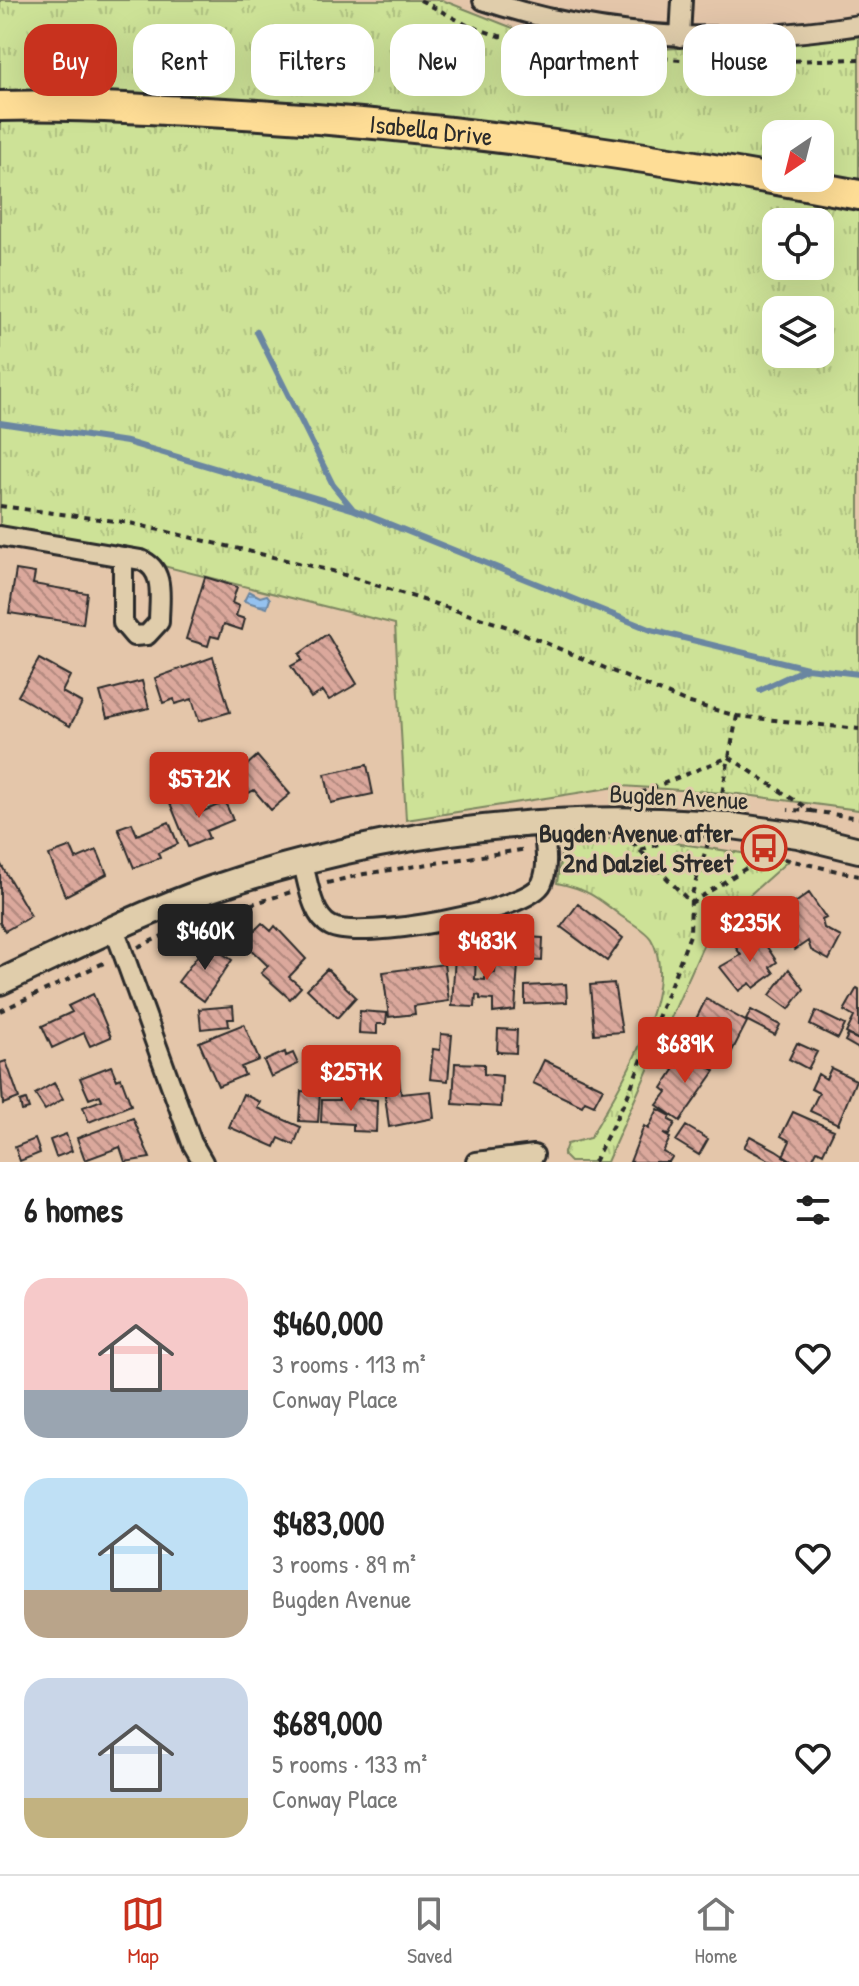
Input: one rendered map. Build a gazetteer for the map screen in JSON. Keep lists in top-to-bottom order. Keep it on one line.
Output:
{"streets":{"main road":["Isabella Drive"],"street":["Bugden Avenue"]},"places":{"bus stop":["Bugden Avenue after 2nd Dalziel Street"]},"north":"bottom left","page":{"chip":["Buy","Rent","Filters","New","Apartment","House"],"price":["$572K","$235K","$460K","$483K","$689K","$257K"],"heading":"6 homes","list":[{"name":"$460,000","note":"3 rooms · 113 m² · Conway Place"},{"name":"$483,000","note":"3 rooms · 89 m² · Bugden Avenue"},{"name":"$689,000","note":"5 rooms · 133 m² · Conway Place"}],"tabs":["Map","Saved","Home"]}}
